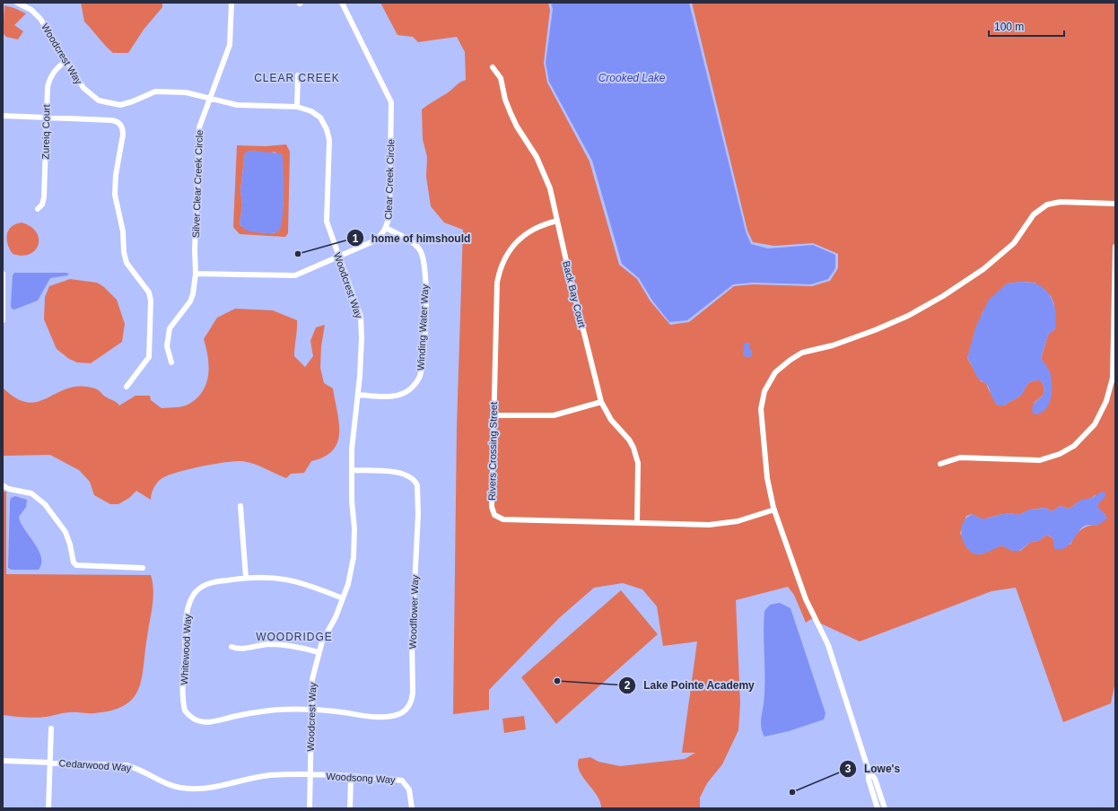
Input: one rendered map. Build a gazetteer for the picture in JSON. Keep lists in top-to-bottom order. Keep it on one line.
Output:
{"streets":{"street":["Woodcrest Way","Zureiq Court","Clear Creek Circle","Silver Clear Creek Circle","Back Bay Court","Winding Water Way","Rivers Crossing Street","Woodflower Way","Whitewood Way","Cedarwood Way","Woodsong Way"]},"crossings":[["Woodcrest Way","Zureiq Court"],["Woodcrest Way","Clear Creek Circle"],["Woodcrest Way","Silver Clear Creek Circle"],["Woodcrest Way","Winding Water Way"],["Woodcrest Way","Woodflower Way"],["Woodcrest Way","Whitewood Way"],["Woodcrest Way","Cedarwood Way"],["Woodcrest Way","Woodsong Way"],["Clear Creek Circle","Silver Clear Creek Circle"],["Clear Creek Circle","Winding Water Way"],["Back Bay Court","Rivers Crossing Street"],["Woodflower Way","Whitewood Way"],["Cedarwood Way","Woodsong Way"]],"districts":["CLEAR CREEK","WOODRIDGE"],"water":["Crooked Lake"],"places":["home of himshould","Lake Pointe Academy","Lowe's"],"scale_bar":"100 m"}
